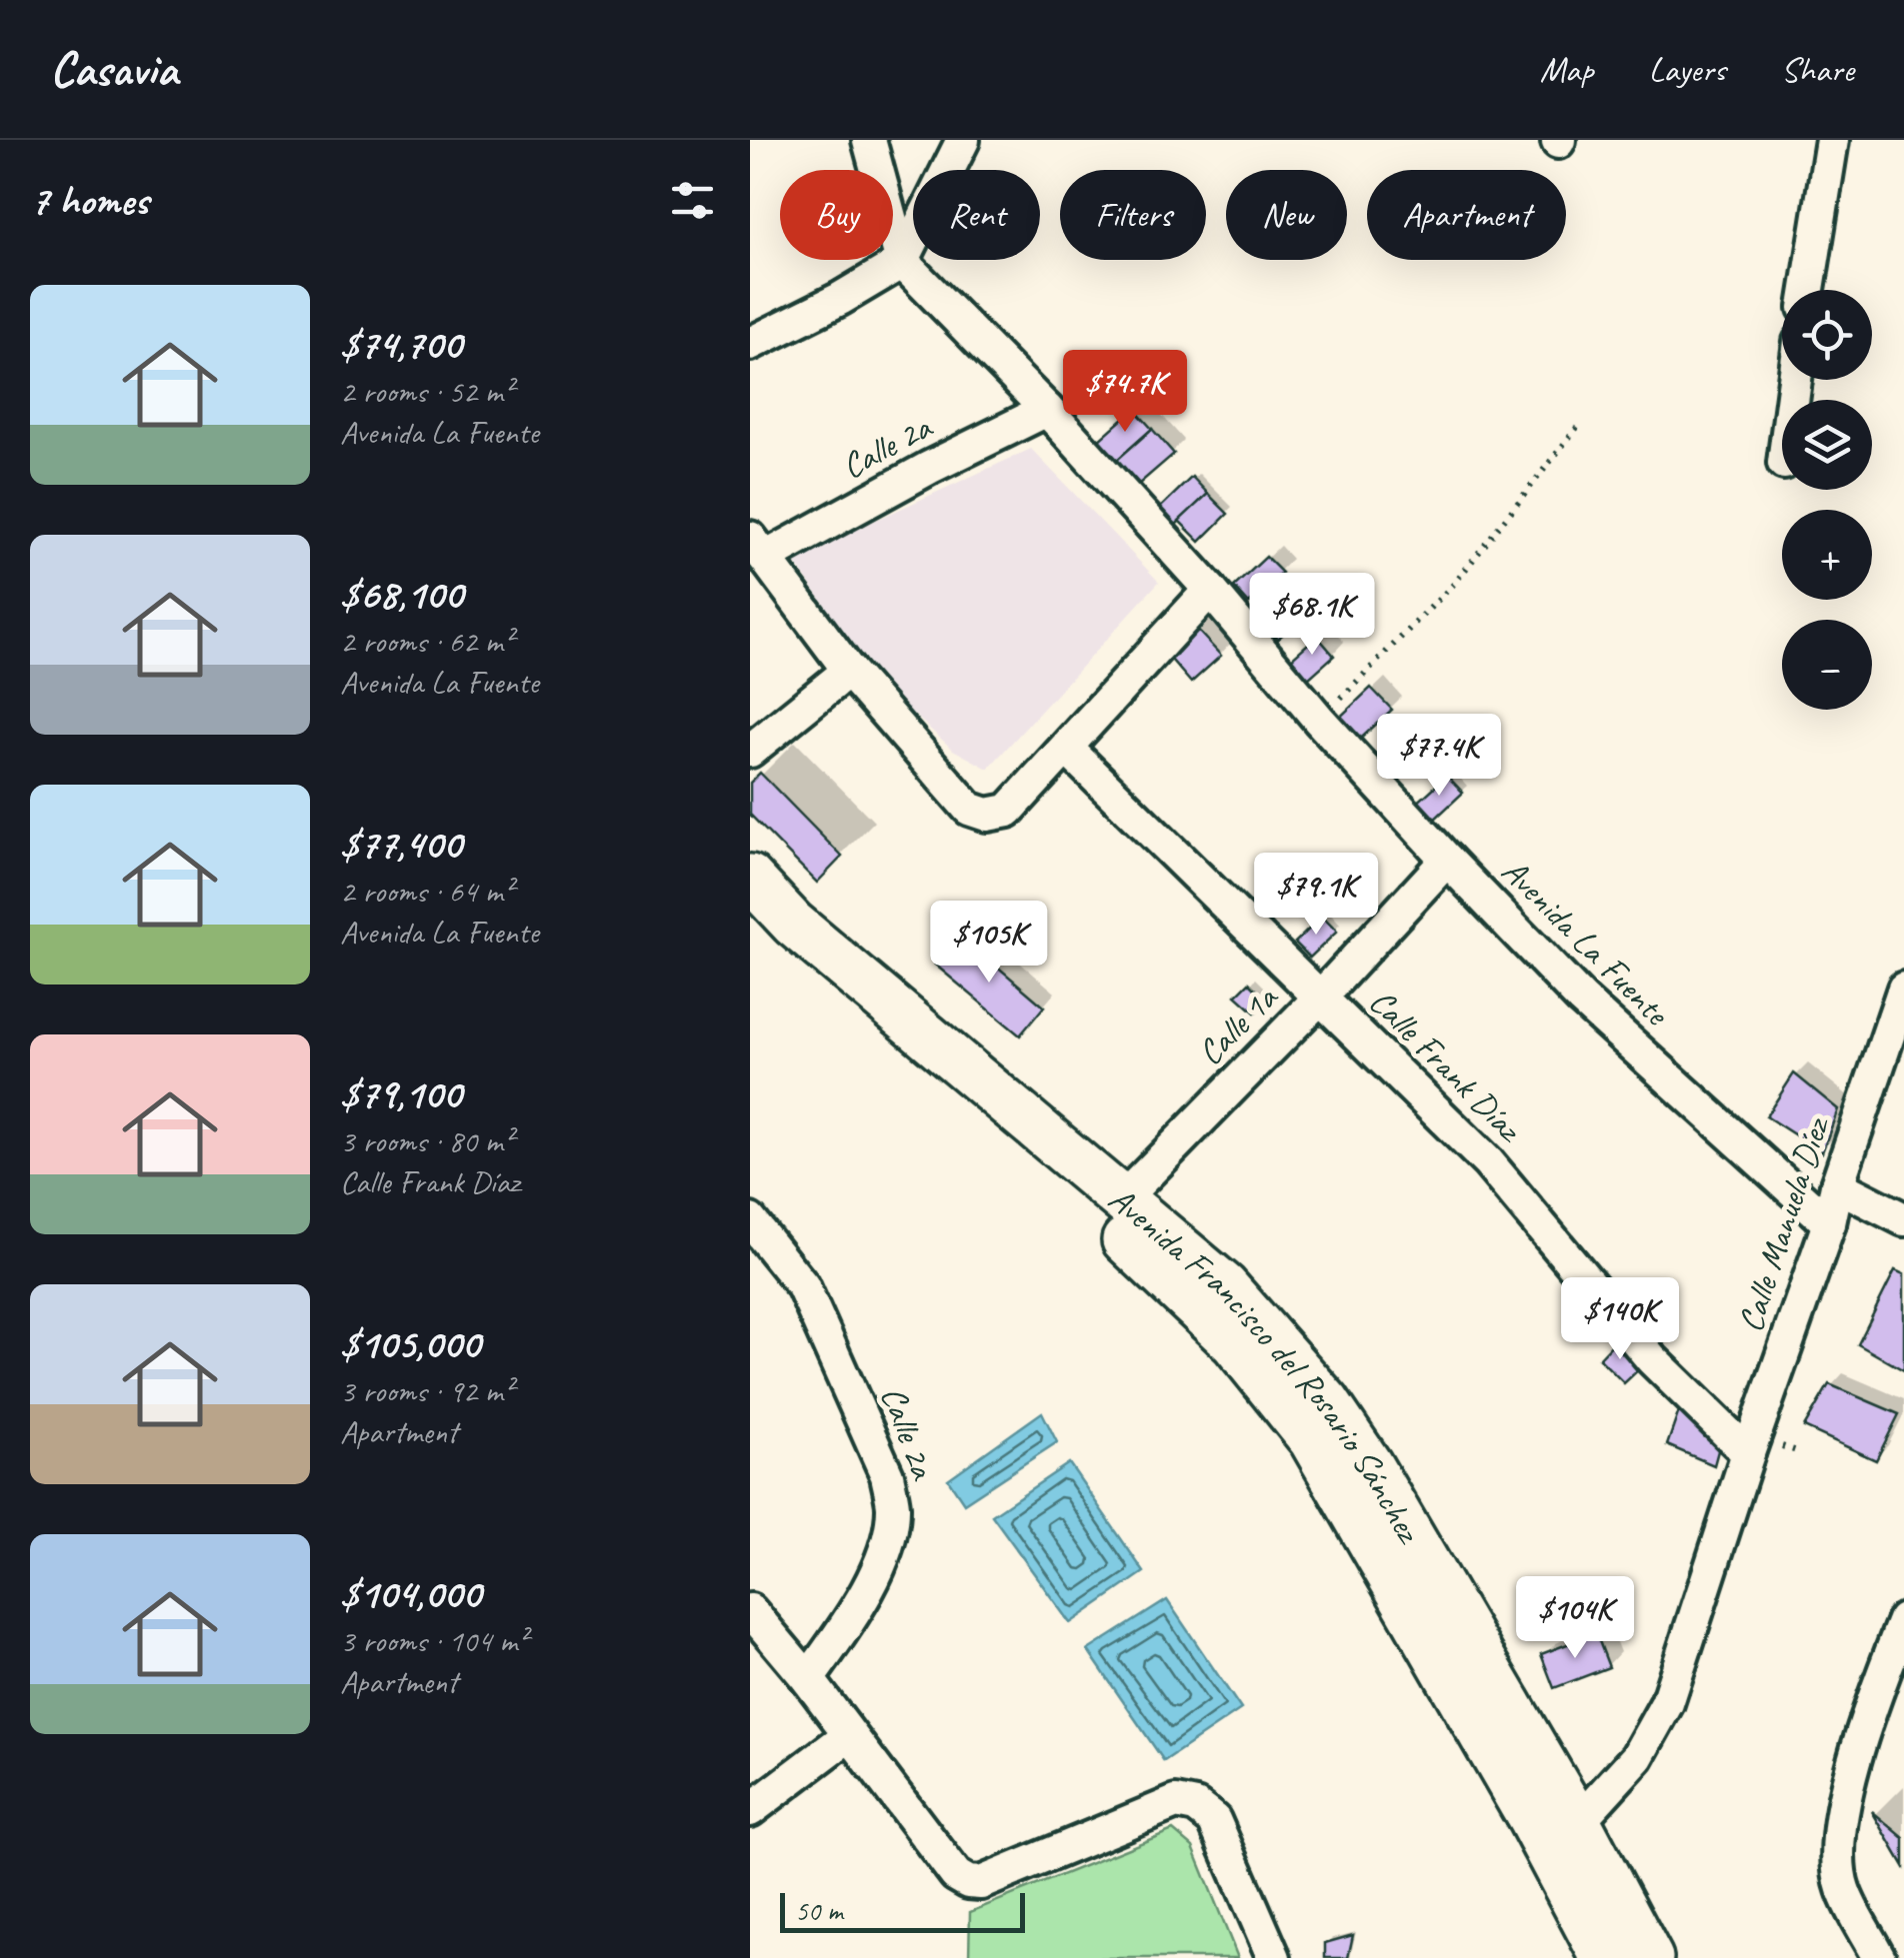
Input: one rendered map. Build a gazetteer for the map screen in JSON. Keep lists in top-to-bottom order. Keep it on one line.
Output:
{"streets":{"main road":["Avenida Francisco del Rosario Sánchez"],"street":["Calle 2a","Avenida La Fuente","Calle 1a","Calle Frank Díaz","Calle Manuela Díez"]},"crossings":[["Calle 2a","Avenida La Fuente"],["Avenida La Fuente","Calle 1a"],["Avenida La Fuente","Calle Manuela Díez"],["Calle 1a","Calle Frank Díaz"],["Calle 1a","Avenida Francisco del Rosario Sánchez"],["Calle Frank Díaz","Calle Manuela Díez"],["Calle Manuela Díez","Avenida Francisco del Rosario Sánchez"]],"scale_bar":"50 m","page":{"header":"Casavia","nav":["Map","Layers","Share"],"heading":"7 homes","chip":["Buy","Rent","Filters","New","Apartment"],"list":[{"name":"$74,700","note":"2 rooms · 52 m² · Avenida La Fuente"},{"name":"$68,100","note":"2 rooms · 62 m² · Avenida La Fuente"},{"name":"$77,400","note":"2 rooms · 64 m² · Avenida La Fuente"},{"name":"$79,100","note":"3 rooms · 80 m² · Calle Frank Díaz"},{"name":"$105,000","note":"3 rooms · 92 m² · Apartment"},{"name":"$104,000","note":"3 rooms · 104 m² · Apartment"}],"map_buttons":["+","−"],"price":["$74.7K","$68.1K","$77.4K","$79.1K","$105K","$140K","$104K"],"scale":"50 m"}}
